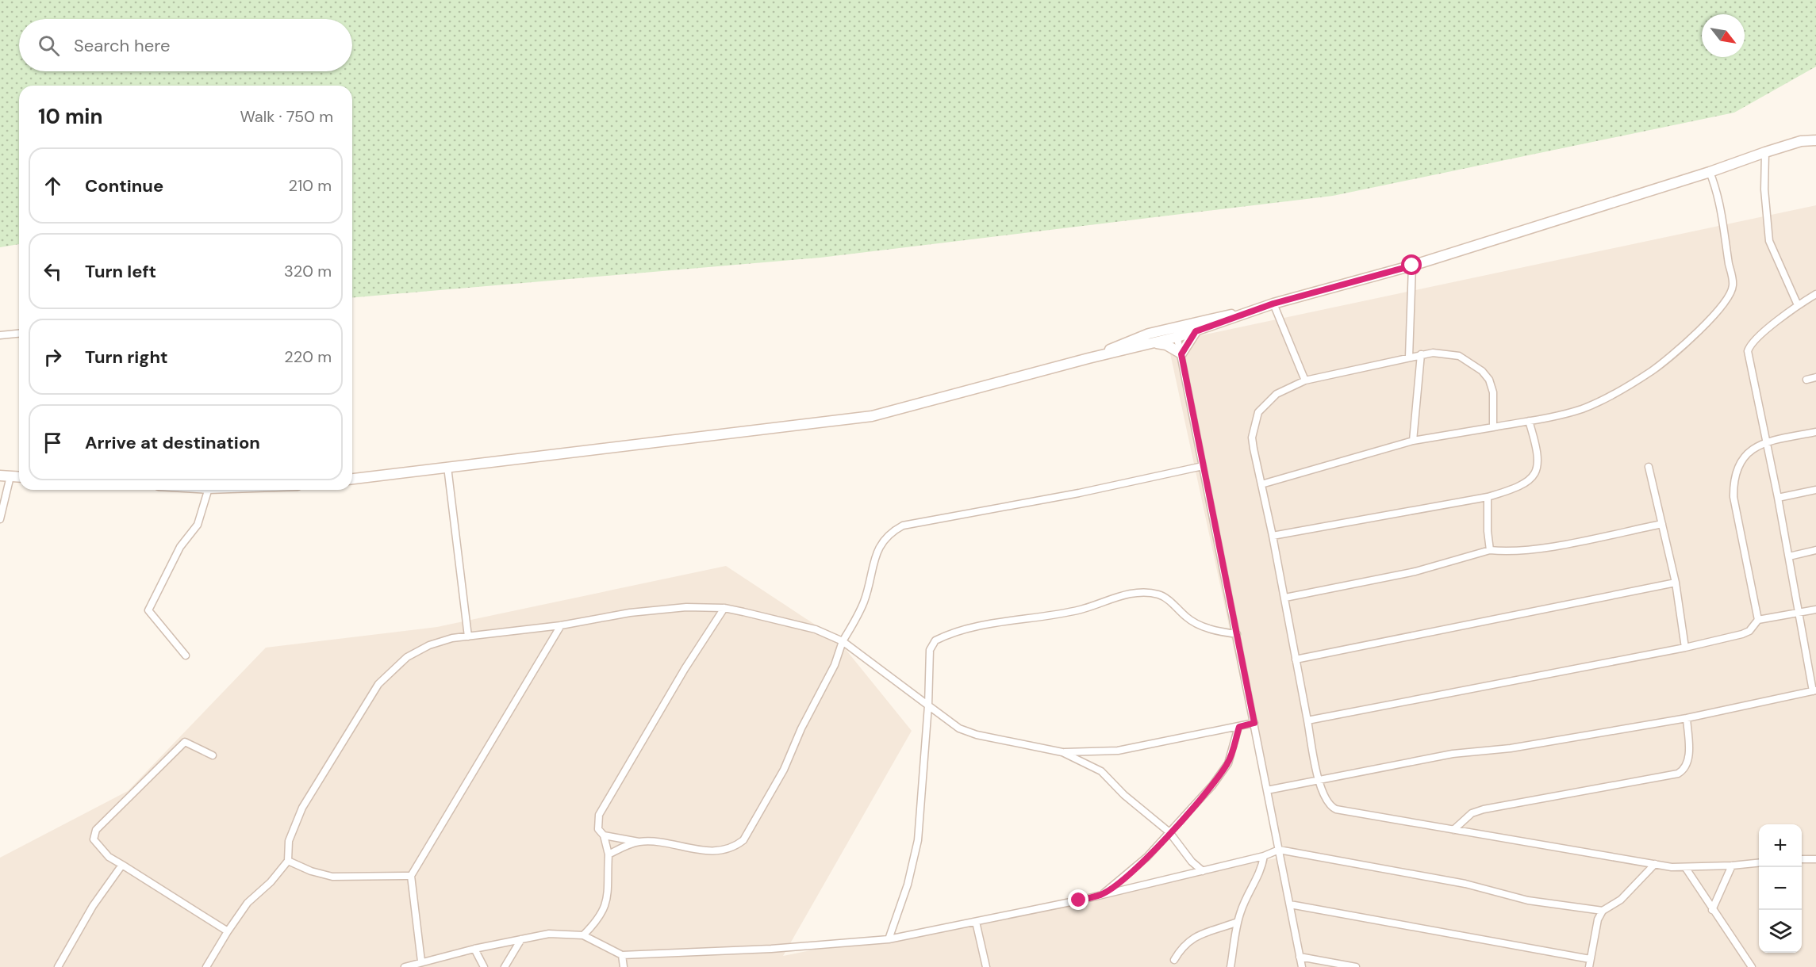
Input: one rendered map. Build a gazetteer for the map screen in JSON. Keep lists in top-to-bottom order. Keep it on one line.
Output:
{"north":"bottom right","page":{"search":"Search here","heading":["10 min","Walk · 750 m"],"list":[["Continue","210 m"],["Turn left","320 m"],["Turn right","220 m"],"Arrive at destination"],"map_buttons":["+","−"]}}
